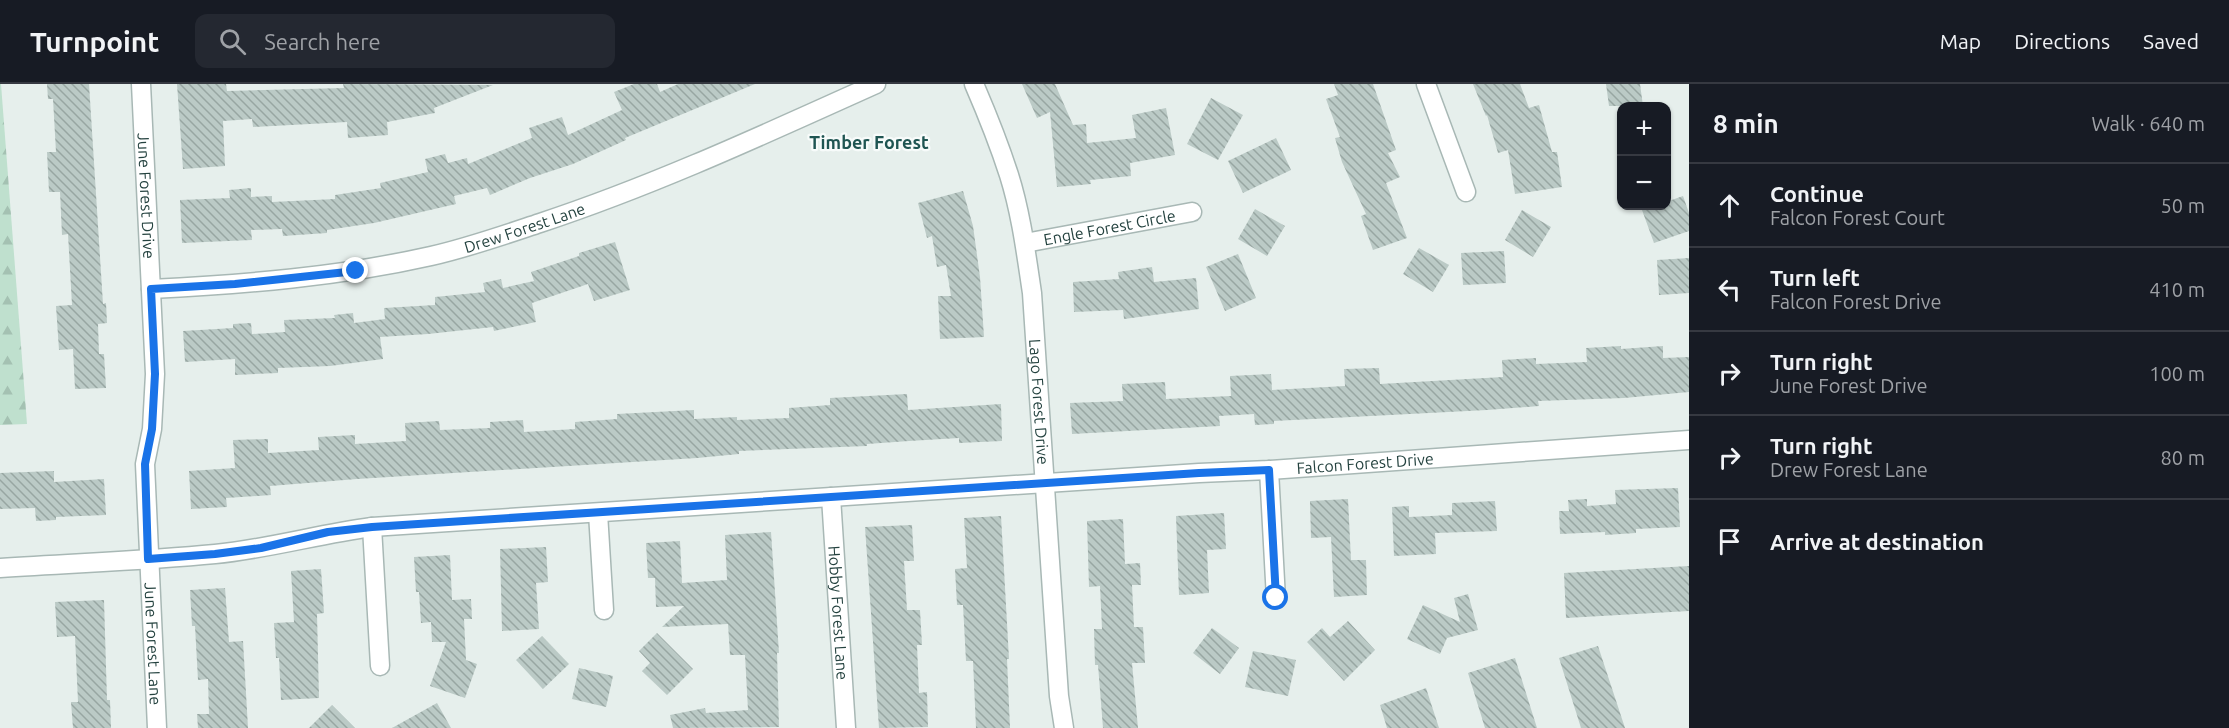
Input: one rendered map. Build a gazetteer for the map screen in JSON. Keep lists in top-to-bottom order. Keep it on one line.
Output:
{"streets":{"street":["June Forest Drive","Drew Forest Lane","Engle Forest Circle","Lago Forest Drive","Falcon Forest Drive","Hobby Forest Lane","June Forest Lane"]},"crossings":[["June Forest Drive","Drew Forest Lane"],["June Forest Drive","Falcon Forest Drive"],["June Forest Drive","June Forest Lane"],["Engle Forest Circle","Lago Forest Drive"],["Lago Forest Drive","Falcon Forest Drive"],["Falcon Forest Drive","Hobby Forest Lane"],["Falcon Forest Drive","June Forest Lane"]],"districts":["Timber Forest"],"page":{"header":"Turnpoint","search":"Search here","nav":["Map","Directions","Saved"],"heading":["8 min","Walk · 640 m"],"map_buttons":["+","−"],"list":[["Continue","Falcon Forest Court","50 m"],["Turn left","Falcon Forest Drive","410 m"],["Turn right","June Forest Drive","100 m"],["Turn right","Drew Forest Lane","80 m"],"Arrive at destination"]}}
